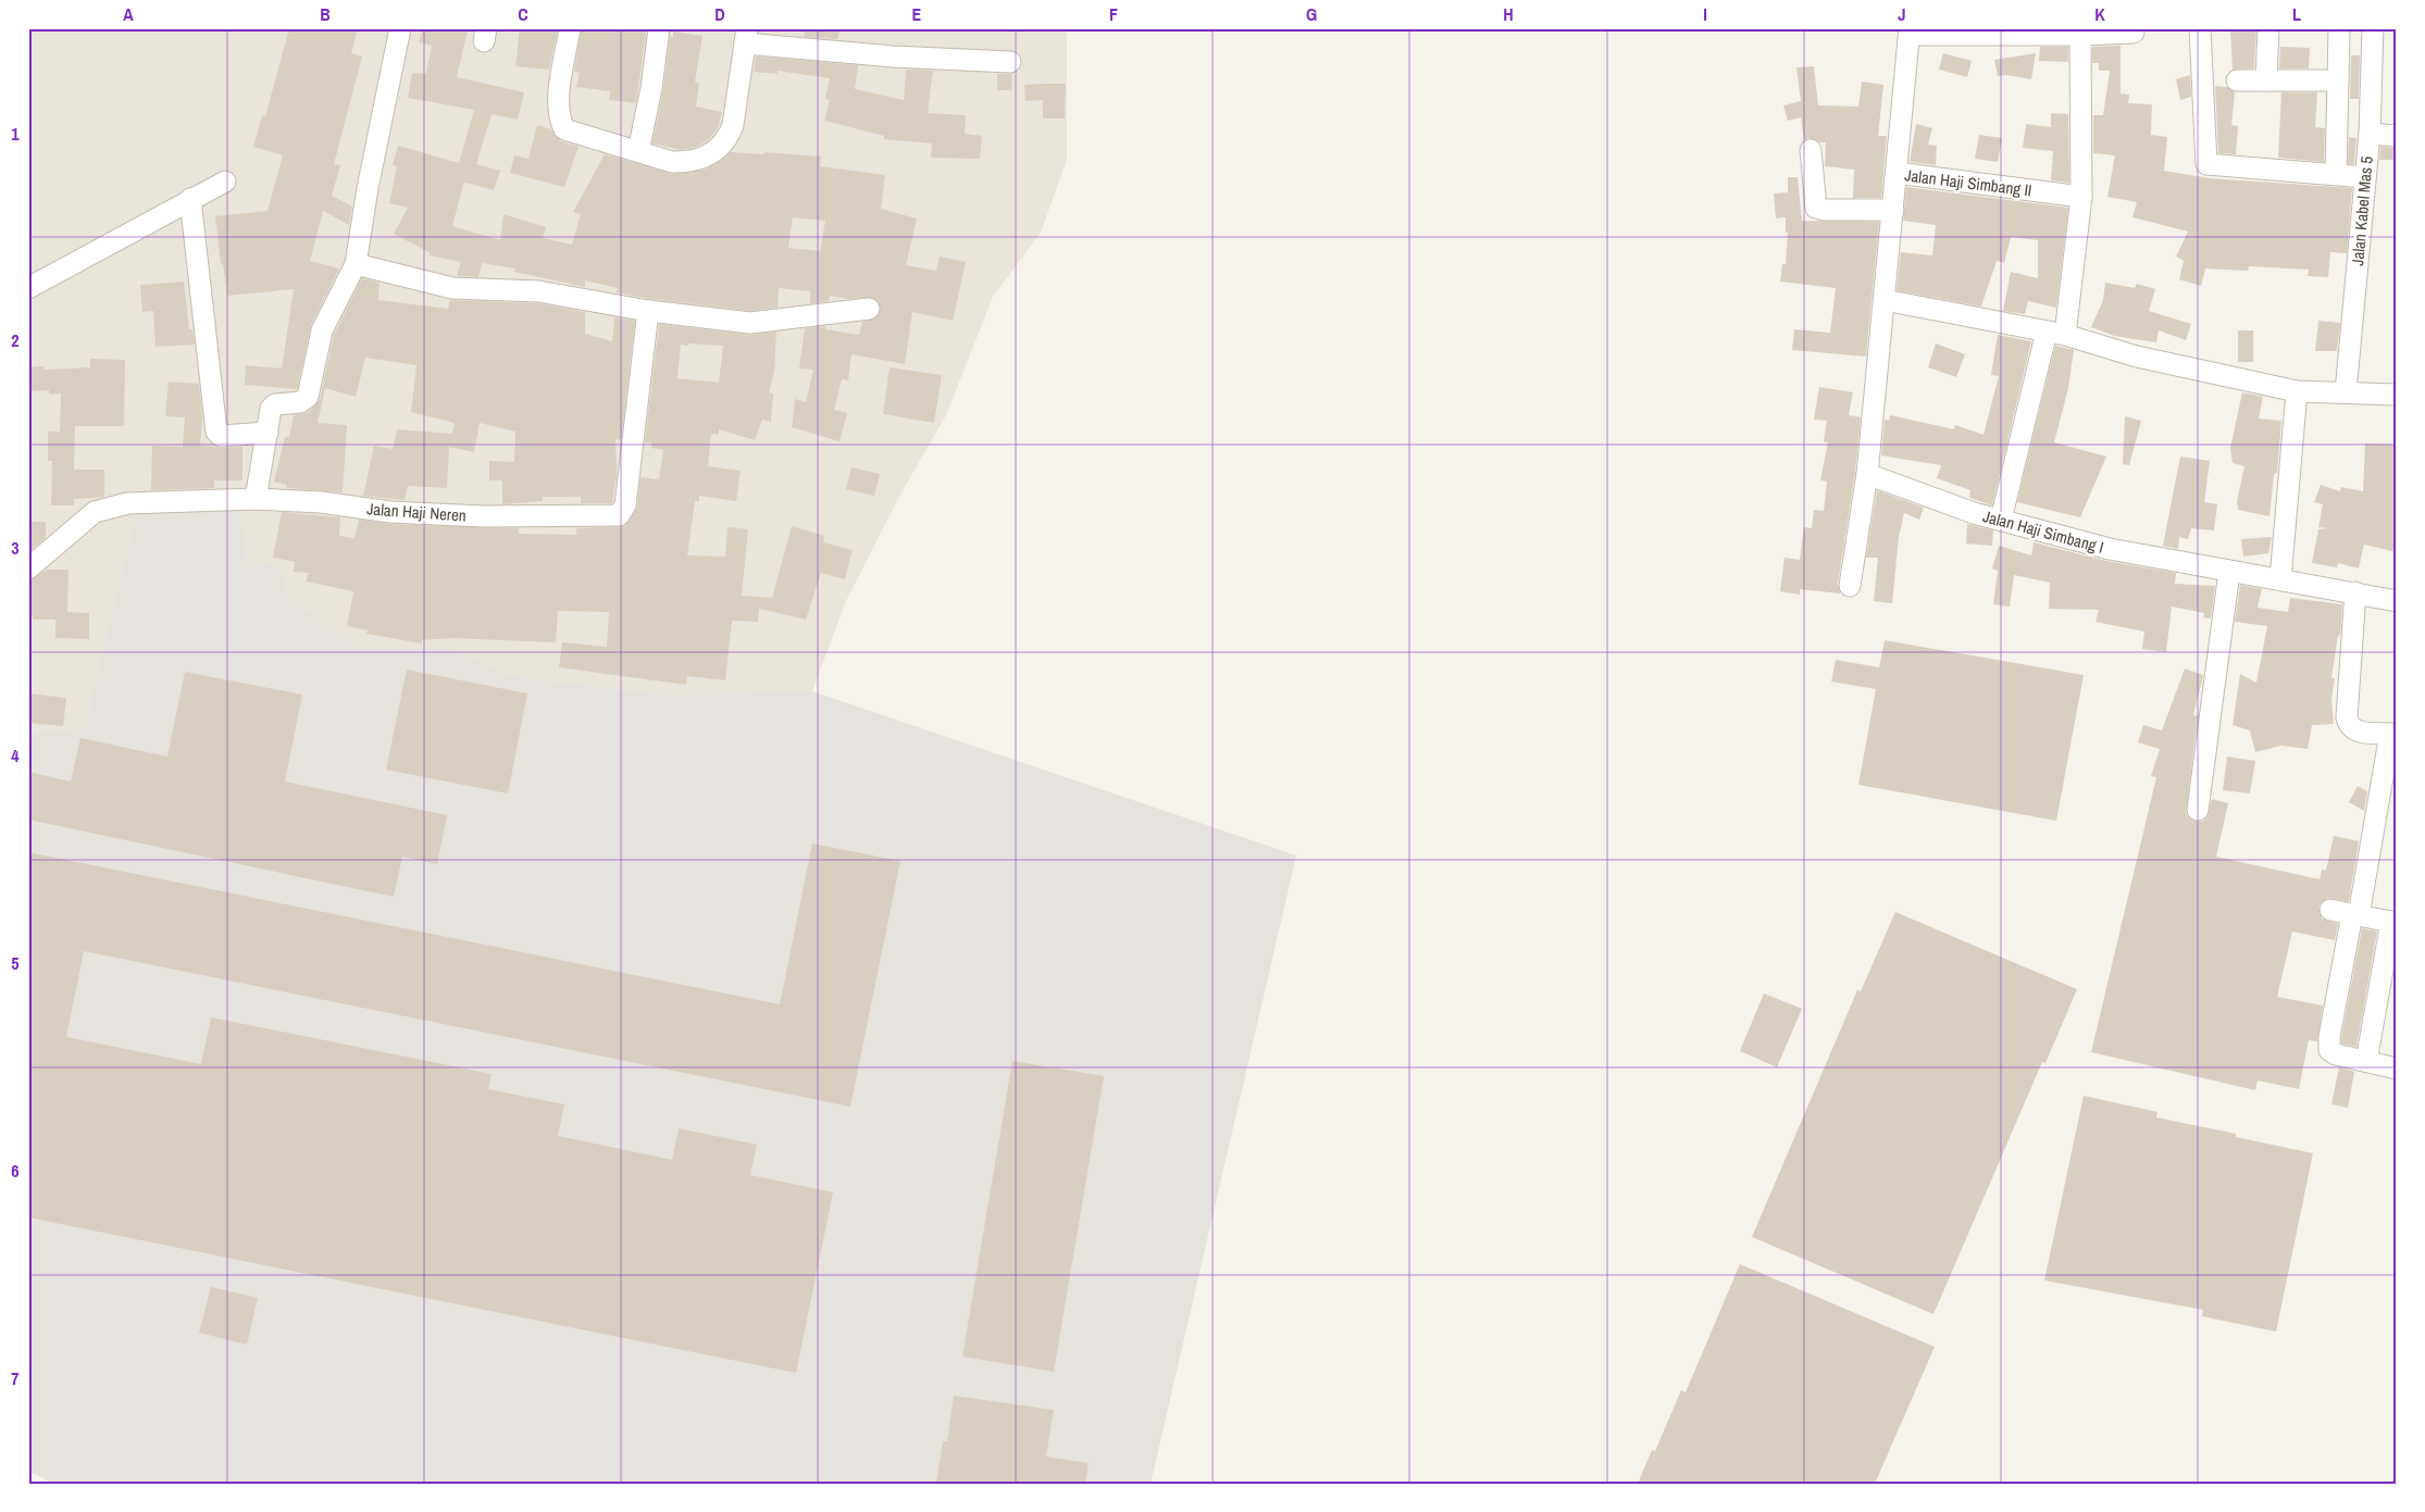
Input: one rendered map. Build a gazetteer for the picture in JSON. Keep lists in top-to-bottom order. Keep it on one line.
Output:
{"streets":{"street":["Jalan Haji Simbang II","Jalan Kabel Mas 5","Jalan Haji Neren","Jalan Haji Simbang I"]},"grid":{"columns":["A","B","C","D","E","F","G","H","I","J","K","L"],"rows":["1","2","3","4","5","6","7"]}}
